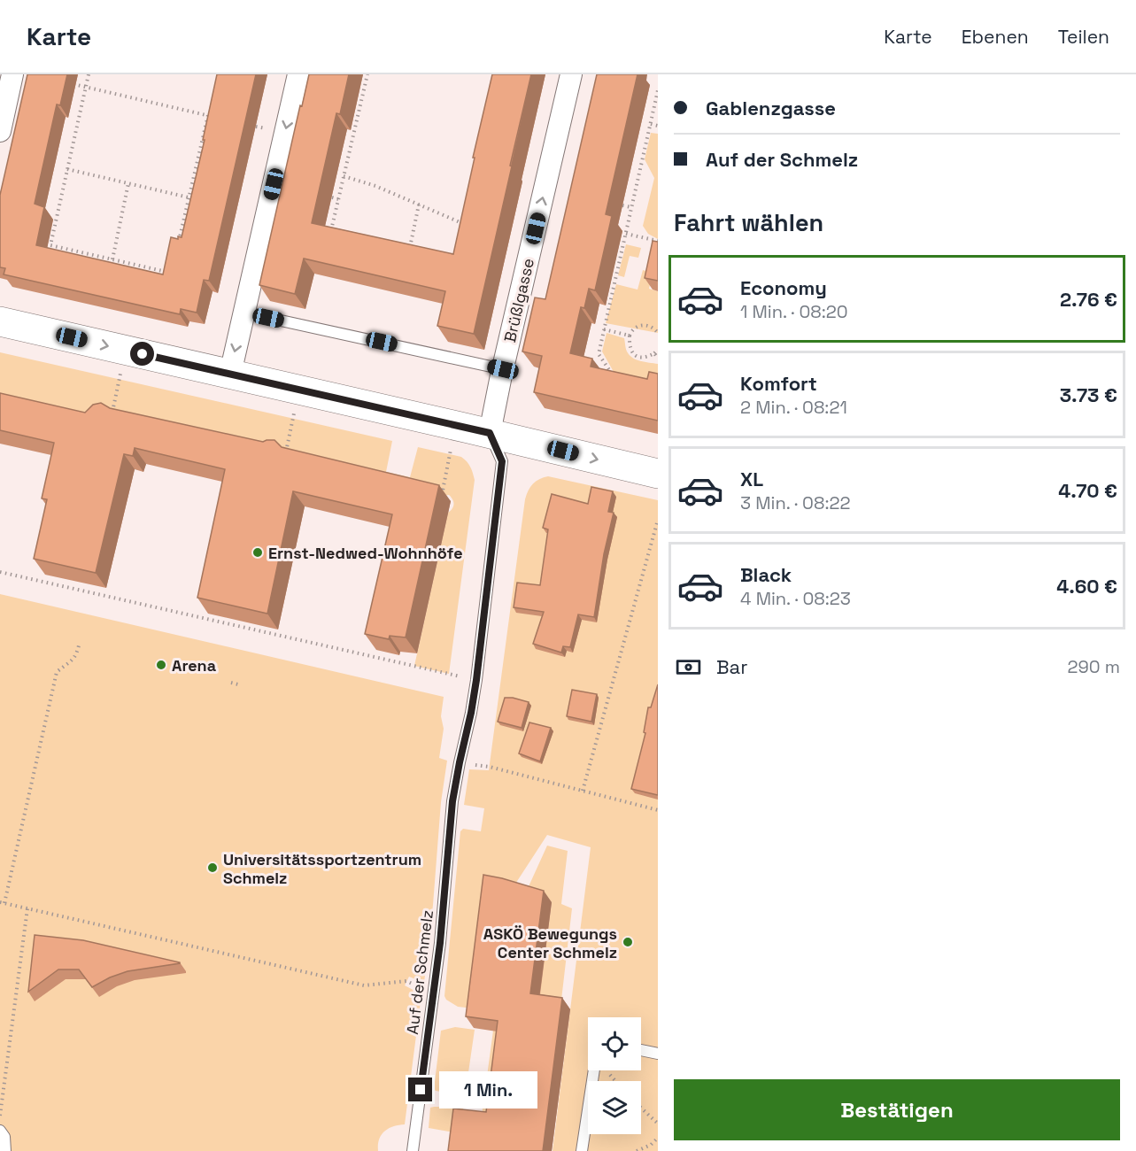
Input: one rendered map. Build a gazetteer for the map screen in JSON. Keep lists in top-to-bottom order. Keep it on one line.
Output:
{"streets":{"street":["Brüßlgasse"],"lane":["Auf der Schmelz"]},"crossings":[["Brüßlgasse","Auf der Schmelz"]],"one_way":["Brüßlgasse"],"places":["Ernst-Nedwed-Wohnhöfe","Arena","Universitätssportzentrum Schmelz","ASKÖ Bewegungs Center Schmelz"],"page":{"header":"Karte","nav":["Karte","Ebenen","Teilen"],"banner":["Gablenzgasse","Auf der Schmelz"],"heading":"Fahrt wählen","list":[{"name":"Economy","note":"1 Min. · 08:20","value":"2.76 €"},{"name":"Komfort","note":"2 Min. · 08:21","value":"3.73 €"},{"name":"XL","note":"3 Min. · 08:22","value":"4.70 €"},{"name":"Black","note":"4 Min. · 08:23","value":"4.60 €"}],"pay":["Bar","290 m"],"buttons":"Bestätigen","bubble":"1 Min."}}
